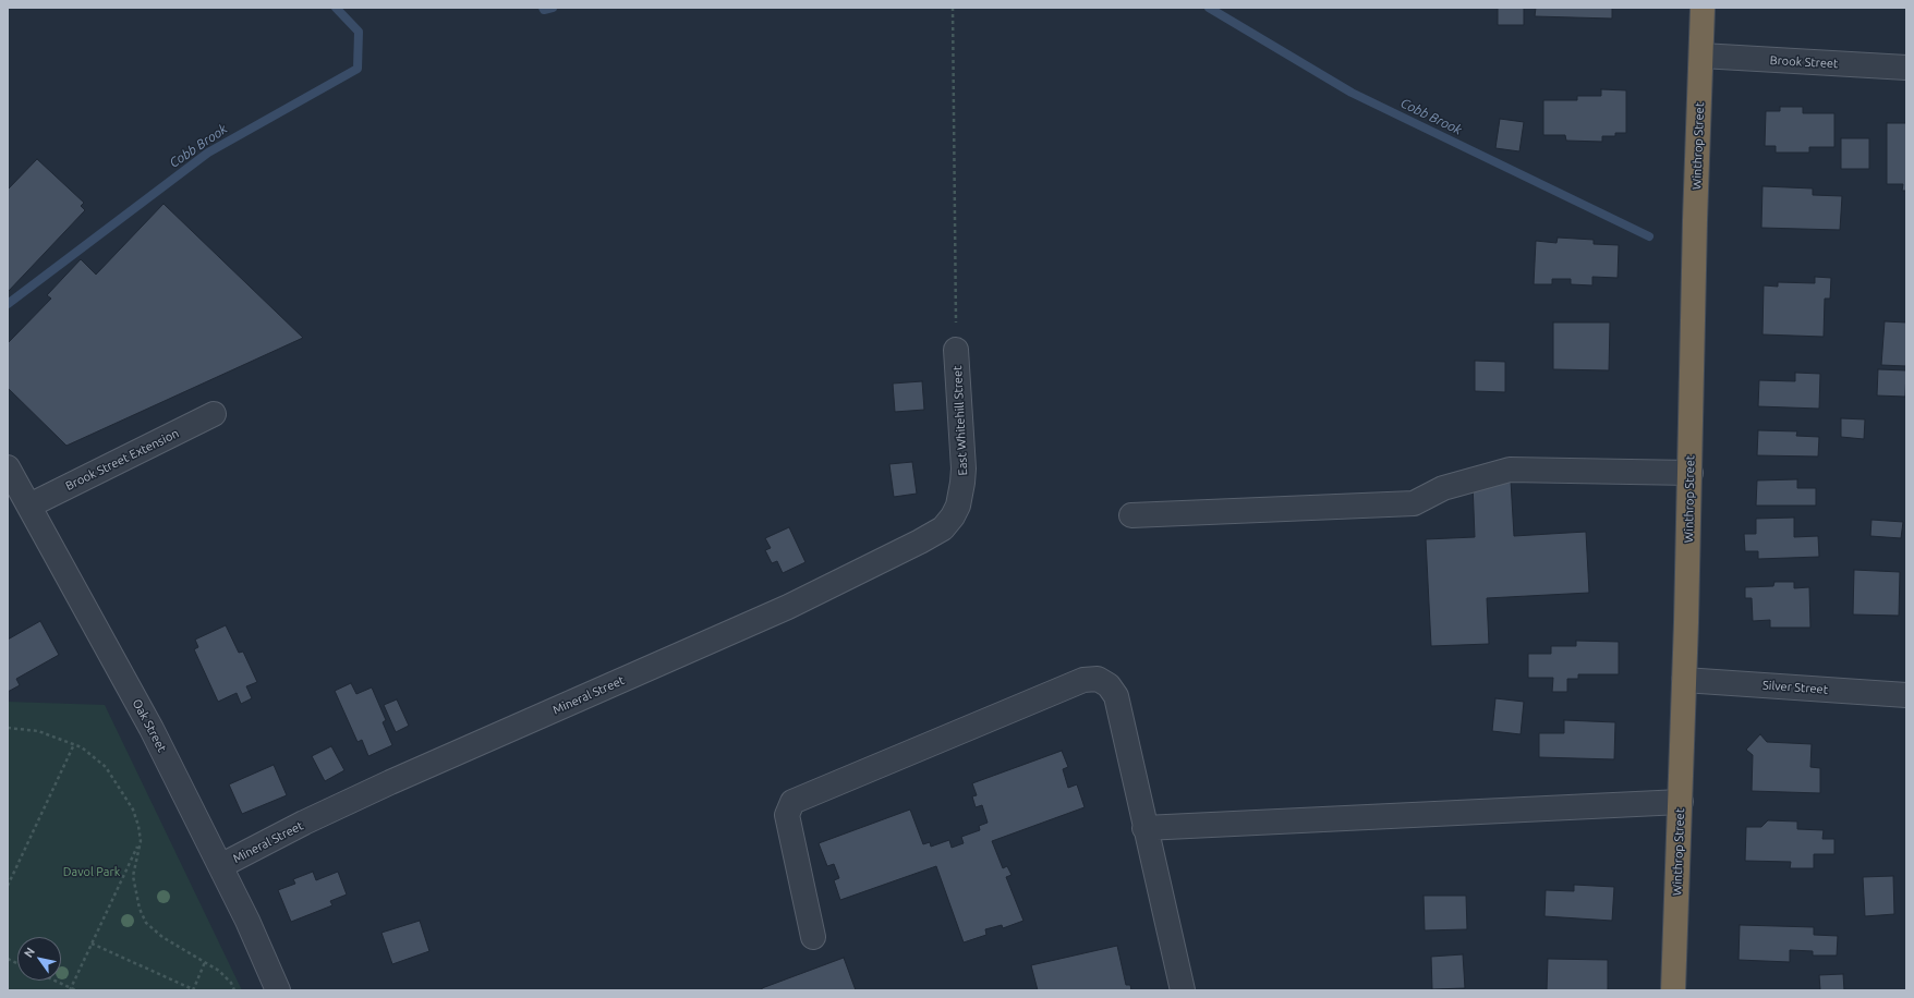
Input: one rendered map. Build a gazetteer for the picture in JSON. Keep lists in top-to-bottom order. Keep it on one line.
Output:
{"streets":{"highway":["Winthrop Street"],"street":["Brook Street","East Whitehill Street","Brook Street Extension","Silver Street","Mineral Street","Oak Street"]},"crossings":[["Brook Street","Winthrop Street"],["Winthrop Street","Silver Street"],["East Whitehill Street","Mineral Street"],["Brook Street Extension","Oak Street"],["Mineral Street","Oak Street"]],"water":["Cobb Brook"],"parks":["Davol Park"],"north":"top left"}
